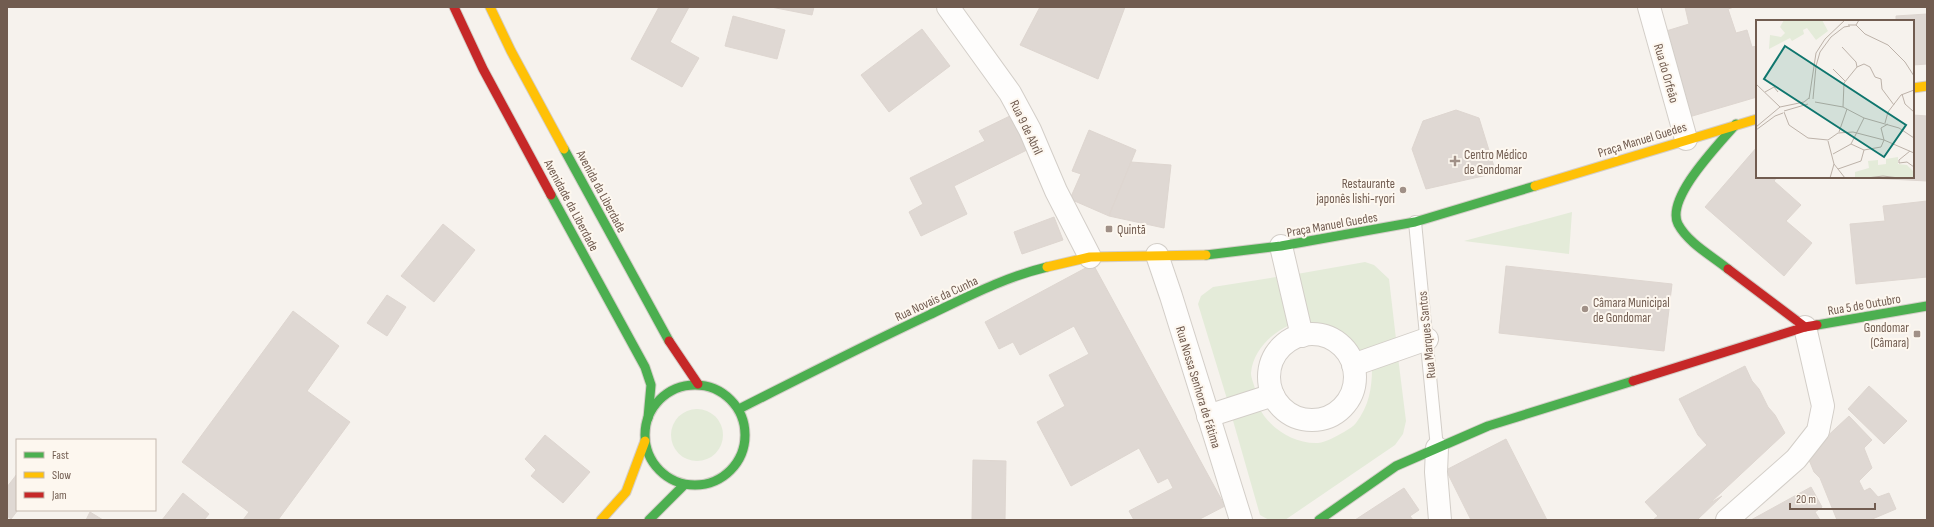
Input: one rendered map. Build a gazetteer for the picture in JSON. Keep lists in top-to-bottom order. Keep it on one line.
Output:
{"streets":{"main road":["Praça Manuel Guedes","Avenida da Liberdade","Avenidade da Liberdade","Rua Novais da Cunha","Rua 5 de Outubro"],"street":["Rua do Orfeão","Rua 9 de Abril","Rua Nossa Senhora de Fátima"],"lane":["Rua Marques Santos"]},"crossings":[["Rua do Orfeão","Praça Manuel Guedes"],["Rua 9 de Abril","Rua Novais da Cunha"],["Praça Manuel Guedes","Rua Novais da Cunha"],["Praça Manuel Guedes","Rua Marques Santos"],["Praça Manuel Guedes","Rua Nossa Senhora de Fátima"],["Avenida da Liberdade","Avenidade da Liberdade"],["Avenida da Liberdade","Rua Novais da Cunha"],["Avenidade da Liberdade","Rua Novais da Cunha"],["Rua Novais da Cunha","Rua Nossa Senhora de Fátima"]],"places":{"health":["Centro Médico de Gondomar"],"other":["Restaurante japonês lishi-ryori","Câmara Municipal de Gondomar"],"transit":["Quintã","Gondomar (Câmara)"]},"legend":["Fast","Slow","Jam"],"scale_bar":"20 m"}
